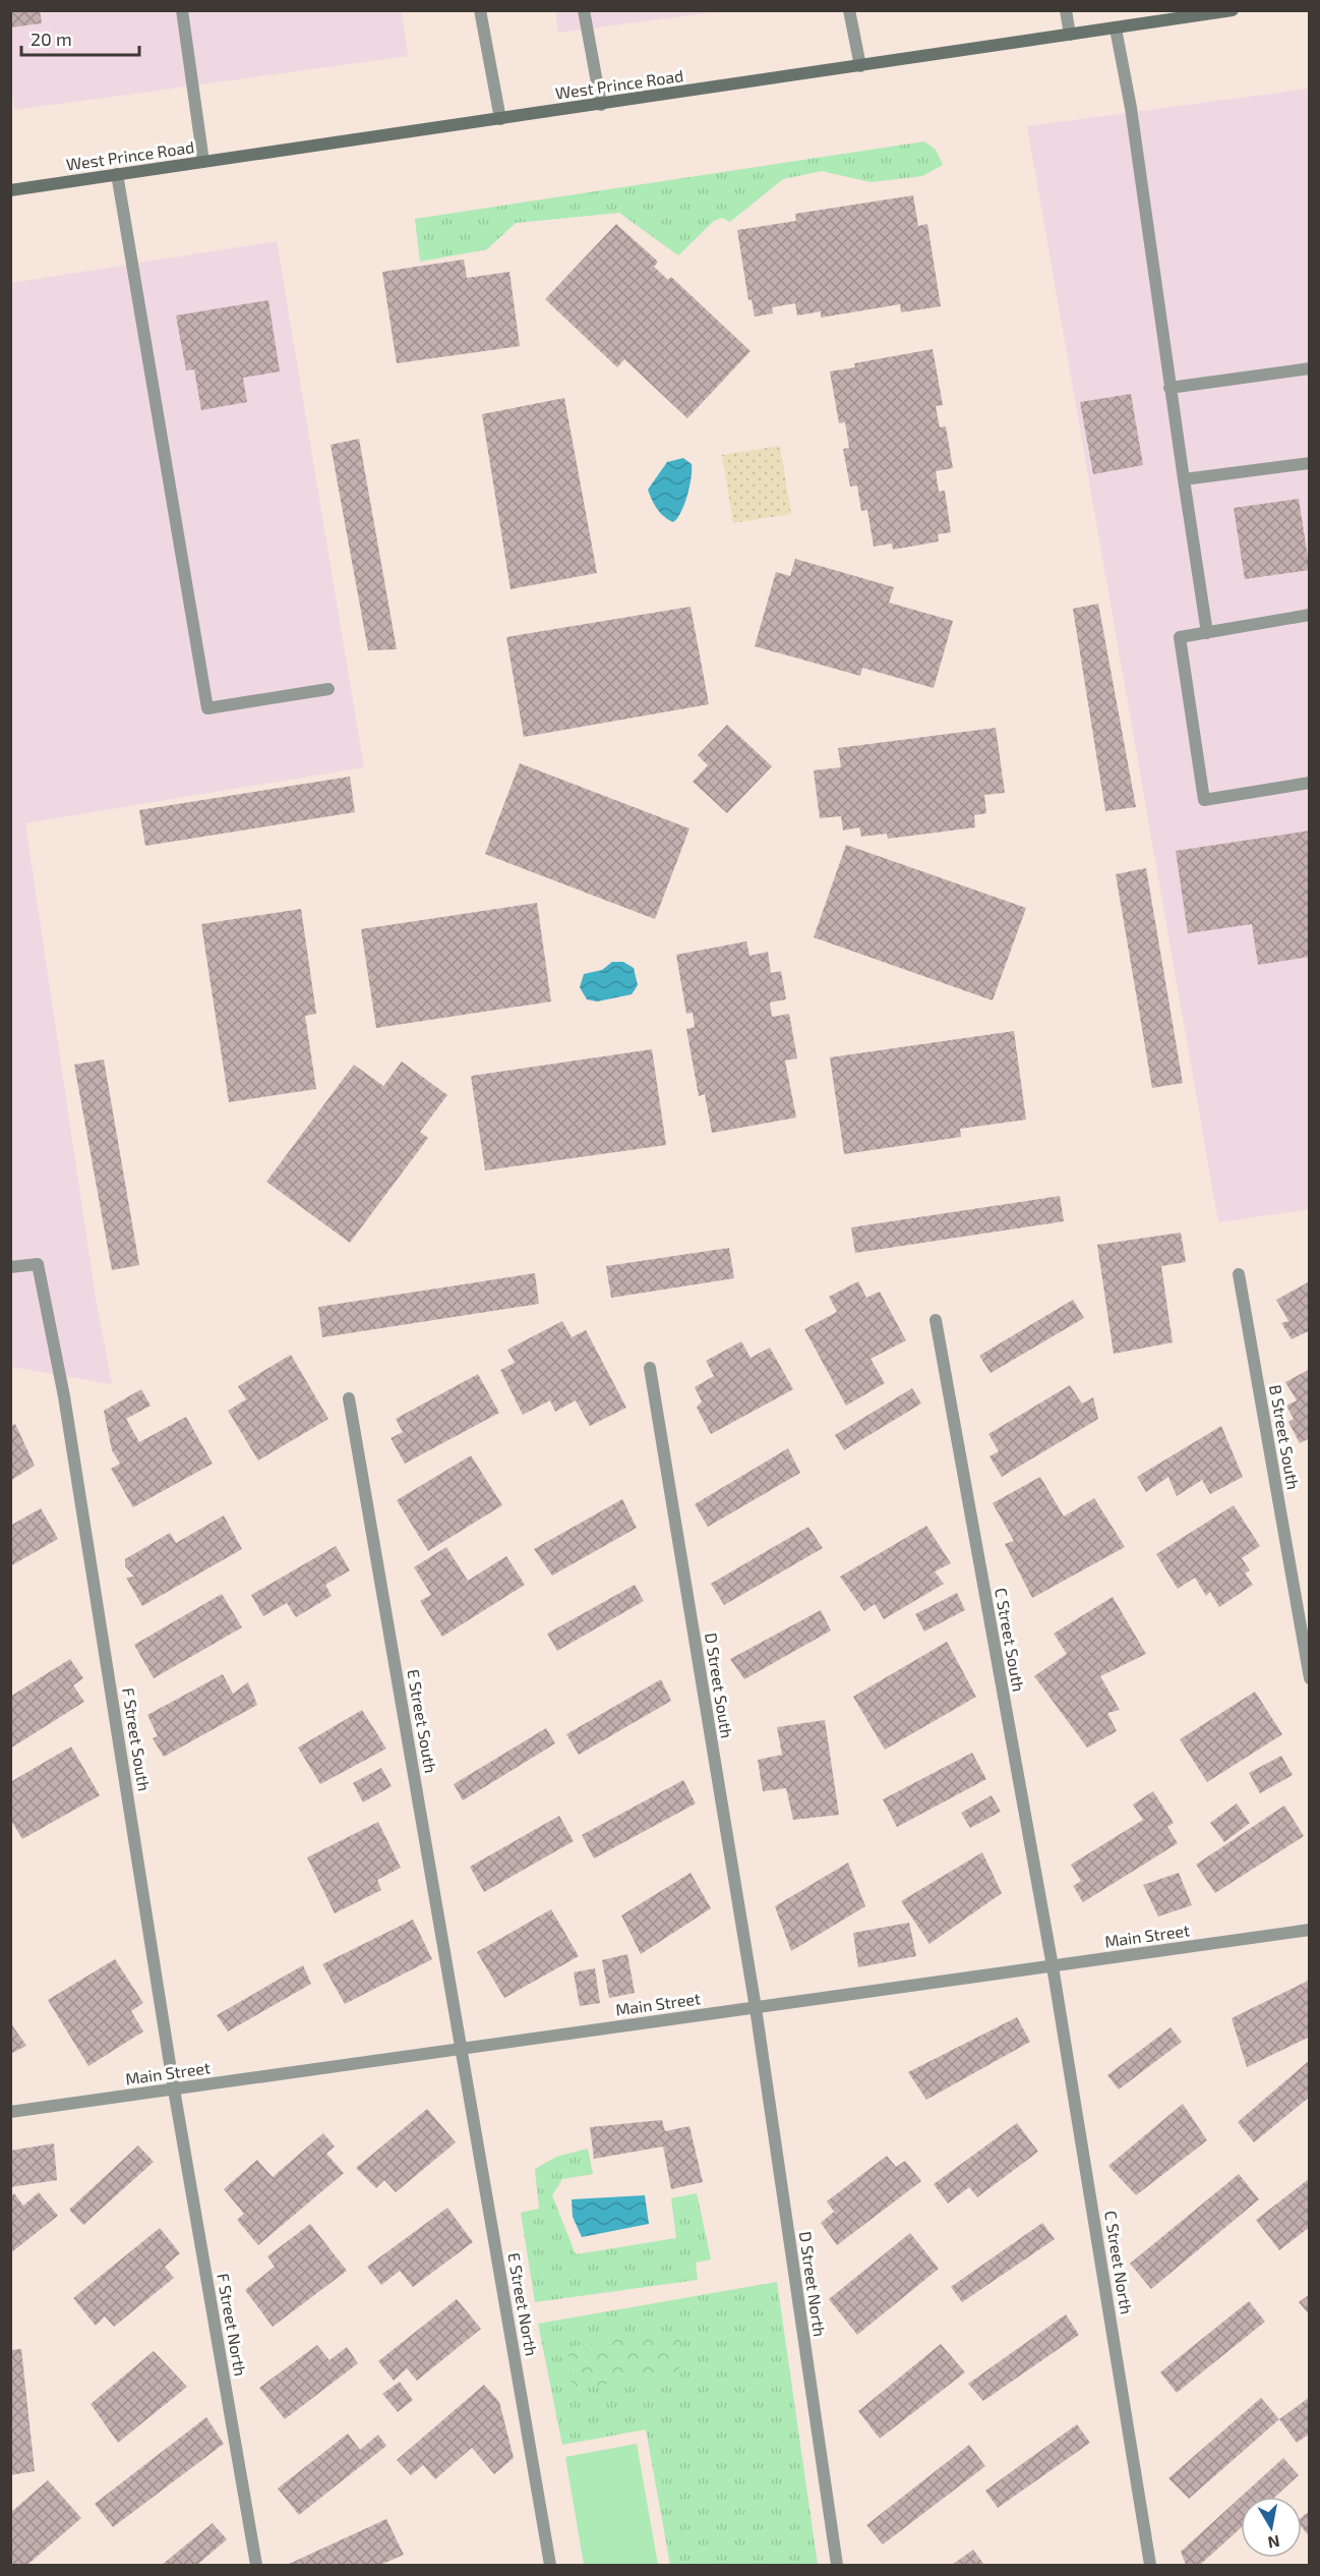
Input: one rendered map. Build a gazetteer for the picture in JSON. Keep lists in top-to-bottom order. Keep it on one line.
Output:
{"streets":{"main road":["West Prince Road"],"street":["B Street South","C Street South","D Street South","E Street South","F Street South","Main Street","C Street North","D Street North","E Street North","F Street North"]},"crossings":[["C Street South","Main Street"],["C Street South","C Street North"],["D Street South","Main Street"],["D Street South","D Street North"],["E Street South","Main Street"],["E Street South","E Street North"],["F Street South","Main Street"],["F Street South","F Street North"],["Main Street","C Street North"],["Main Street","D Street North"],["Main Street","E Street North"],["Main Street","F Street North"]],"scale_bar":"20 m","north":"bottom"}
